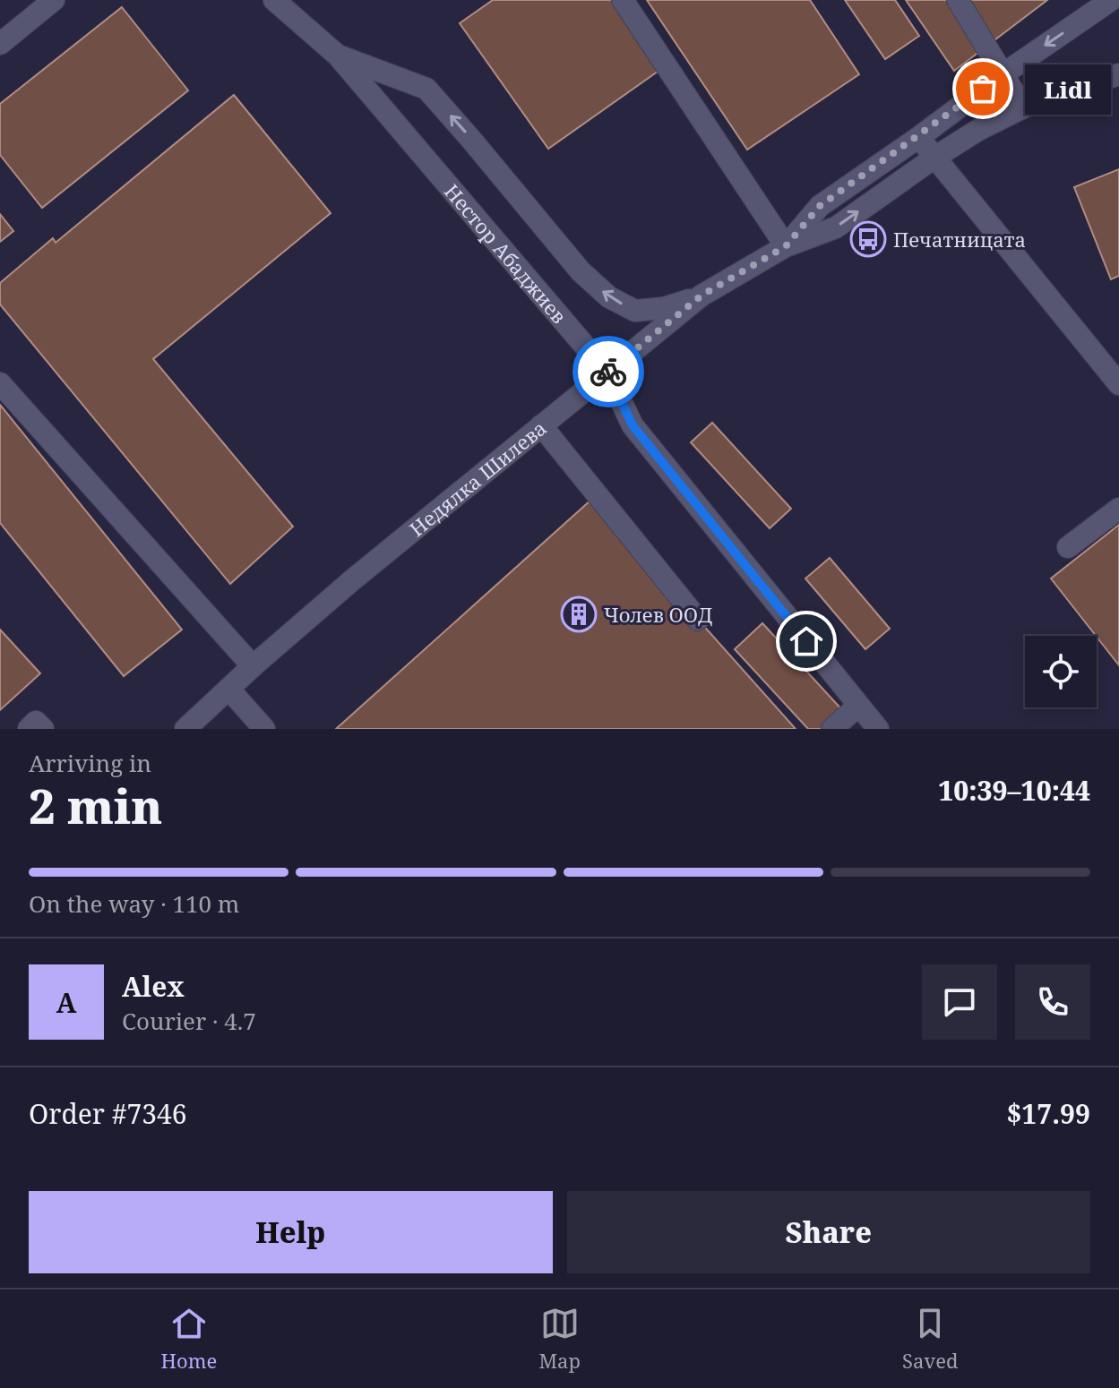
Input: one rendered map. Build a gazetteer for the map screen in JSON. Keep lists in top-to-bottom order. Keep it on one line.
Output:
{"streets":{"street":["Нестор Абаджиев","Недялка Шилева"]},"crossings":[["Нестор Абаджиев","Недялка Шилева"]],"places":{"other":["Lidl"],"bus stop":["Печатницата"],"building":["Чолев ООД"]},"page":{"bubble":"Lidl","heading":["2 min","Arriving in","10:39–10:44"],"panel":["Alex","Courier · 4.7","Order #7346","$17.99"],"bar":"On the way · 110 m","round":"A","buttons":["Help","Share"],"tabs":["Home","Map","Saved"]}}
